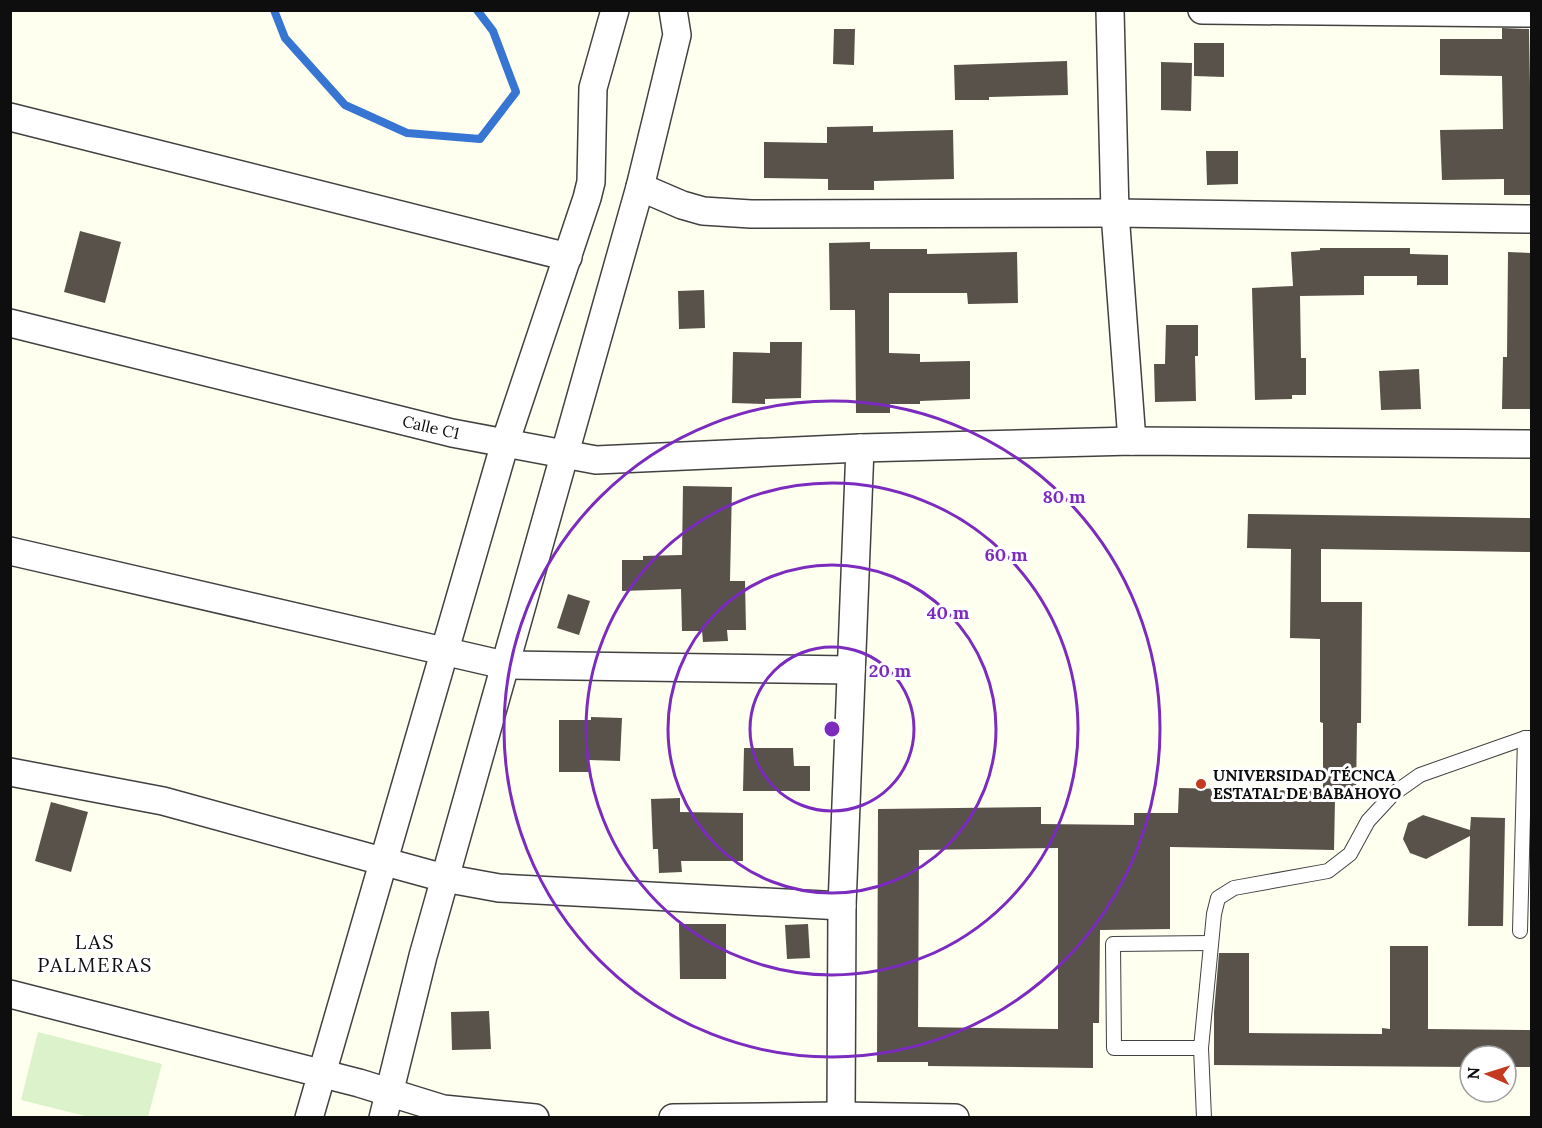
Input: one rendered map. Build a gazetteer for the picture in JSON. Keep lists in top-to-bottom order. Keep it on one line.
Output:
{"streets":{"street":["Calle C1"]},"districts":["LAS PALMERAS"],"places":["UNIVERSIDAD TÉCNCA ESTATAL DE BABAHOYO"],"north":"left","rings":["80 m","60 m","40 m","20 m"]}
